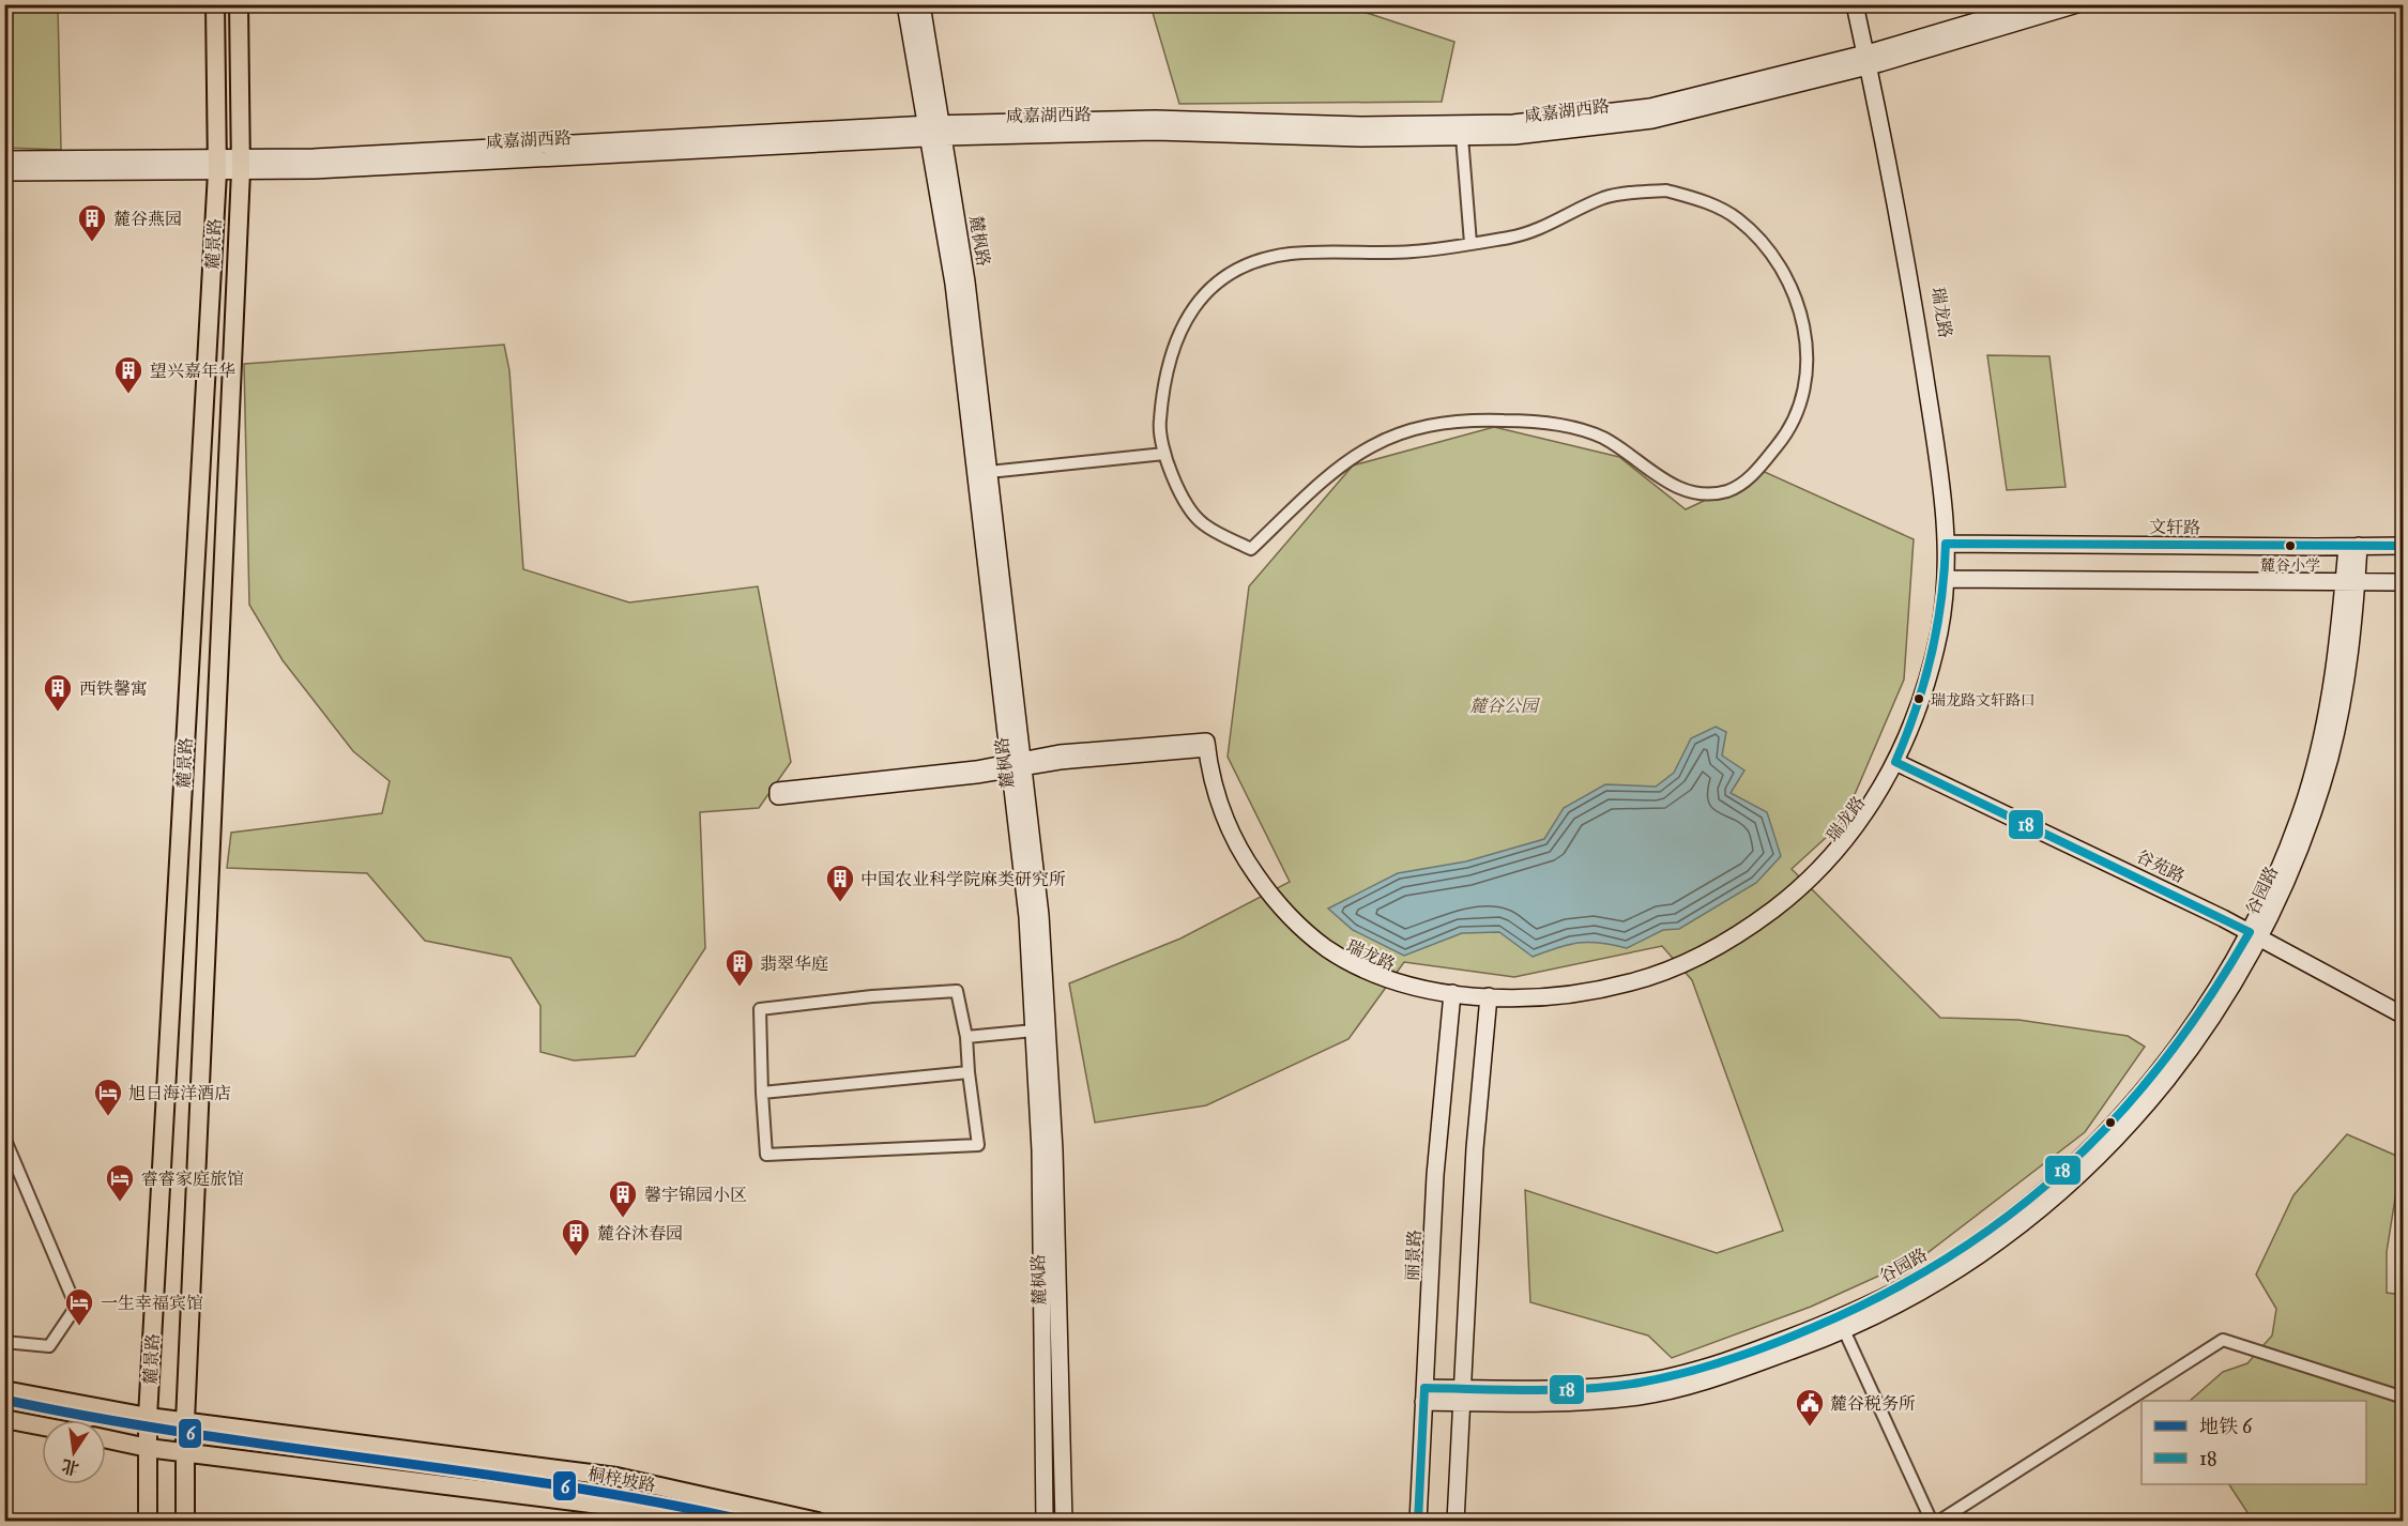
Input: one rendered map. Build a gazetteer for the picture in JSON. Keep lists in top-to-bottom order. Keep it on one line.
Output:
{"streets":{"main road":["咸嘉湖西路","麓枫路","麓景路","瑞龙路","文轩路","谷苑路","谷园路","丽景路","桐梓坡路"]},"crossings":[["咸嘉湖西路","麓枫路"],["咸嘉湖西路","麓景路"],["咸嘉湖西路","瑞龙路"],["麓枫路","瑞龙路"],["麓景路","桐梓坡路"],["瑞龙路","文轩路"],["瑞龙路","谷苑路"],["瑞龙路","丽景路"],["文轩路","谷园路"],["谷苑路","谷园路"],["谷园路","丽景路"]],"parks":["麓谷公园"],"places":{"building":["麓谷燕园","望兴嘉年华","西铁馨寓","中国农业科学院麻类研究所","翡翠华庭","馨宇锦园小区","麓谷沐春园"],"other":["麓谷小学","瑞龙路文轩路口"],"hotel":["旭日海洋酒店","睿睿家庭旅馆","一生幸福宾馆"],"public building":["麓谷税务所"]},"lines":["transit line 18","metro line 6"],"legend":["地铁 6","18"],"north":"bottom"}
